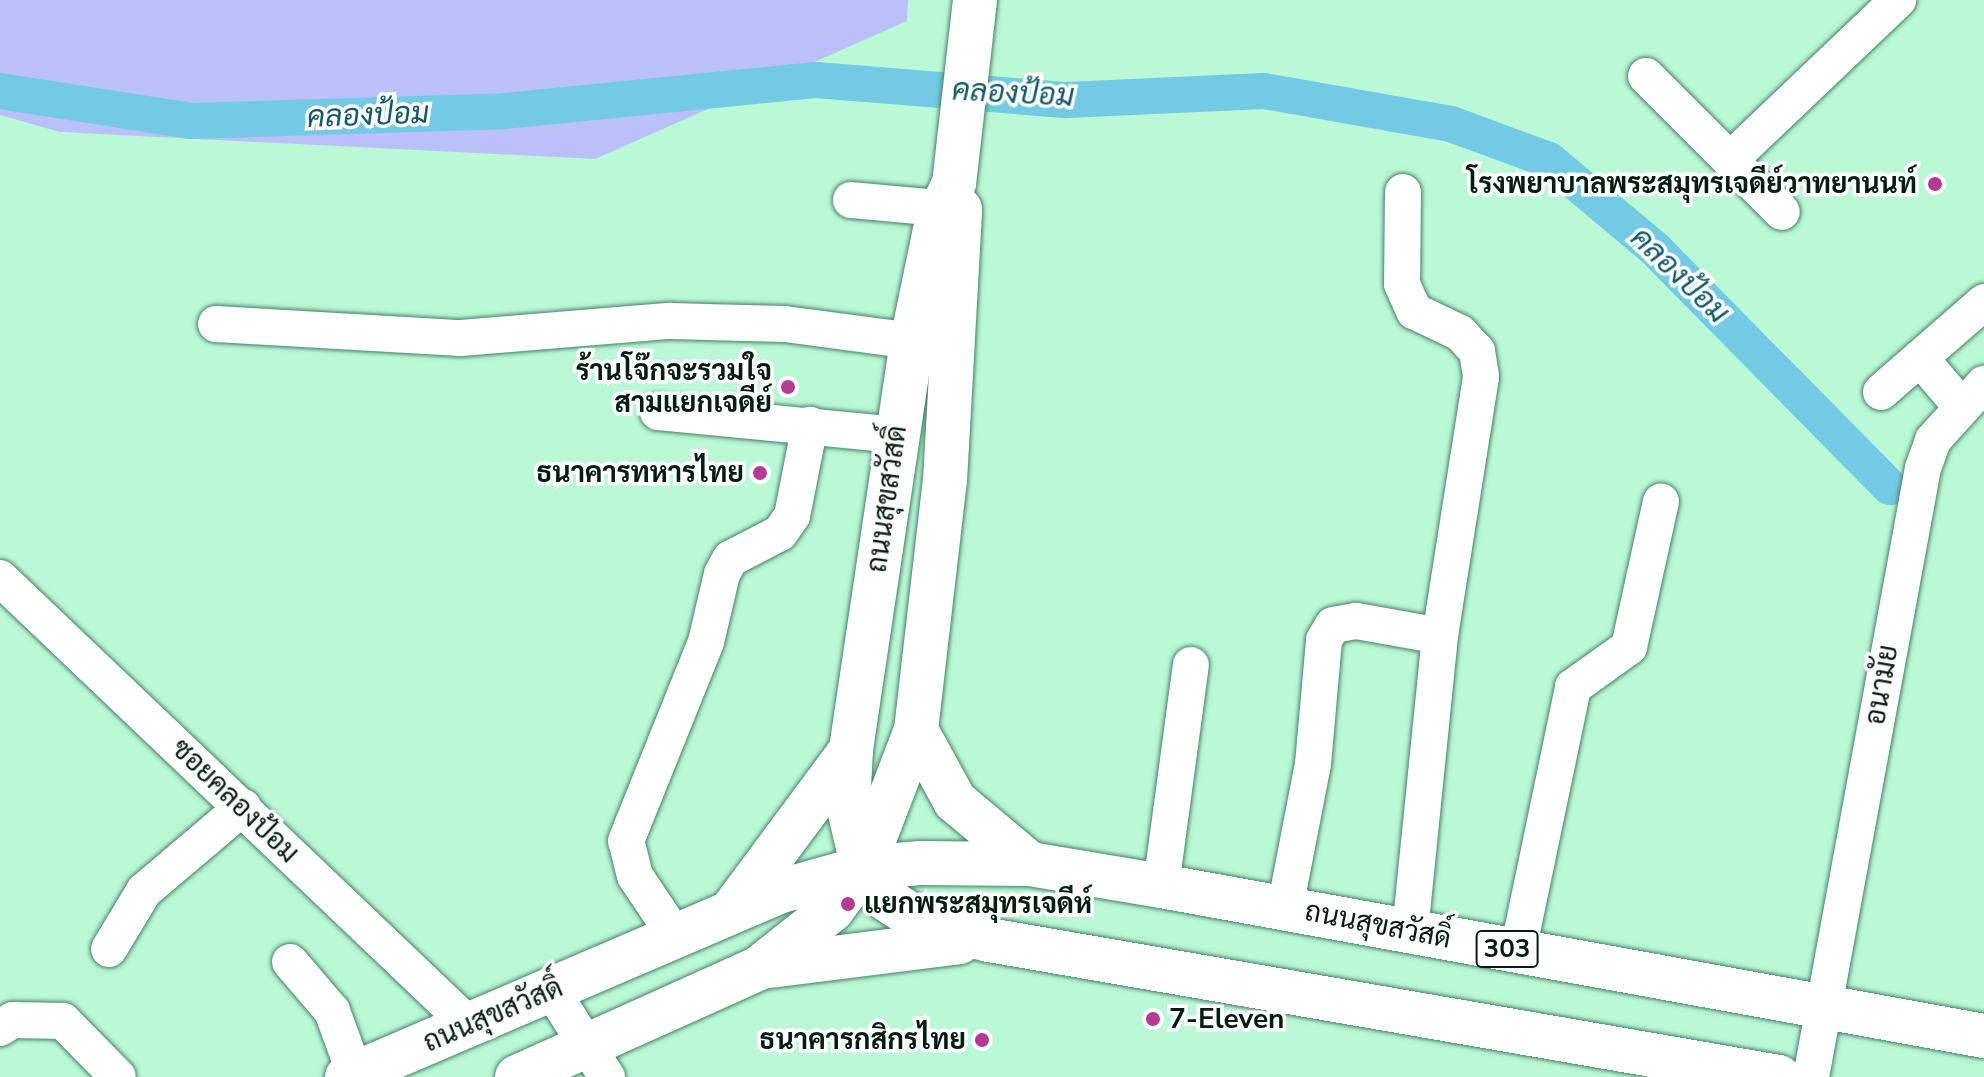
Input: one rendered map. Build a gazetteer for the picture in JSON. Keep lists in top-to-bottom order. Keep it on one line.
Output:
{"streets":{"main road":["ถนนสุขสวัสดิ์","303"],"street":["อนามัย","ซอยคลองป้อม"]},"crossings":[["ถนนสุขสวัสดิ์","อนามัย"],["ถนนสุขสวัสดิ์","ซอยคลองป้อม"]],"water":["คลองป้อม"],"places":["โรงพยาบาลพระสมุทรเจดีย์วาทยานนท์","ร้านโจ๊กจะรวมใจ สามแยกเจดีย์","ธนาคารทหารไทย","แยกพระสมุทรเจดีห์","7-Eleven","ธนาคารกสิกรไทย"]}
